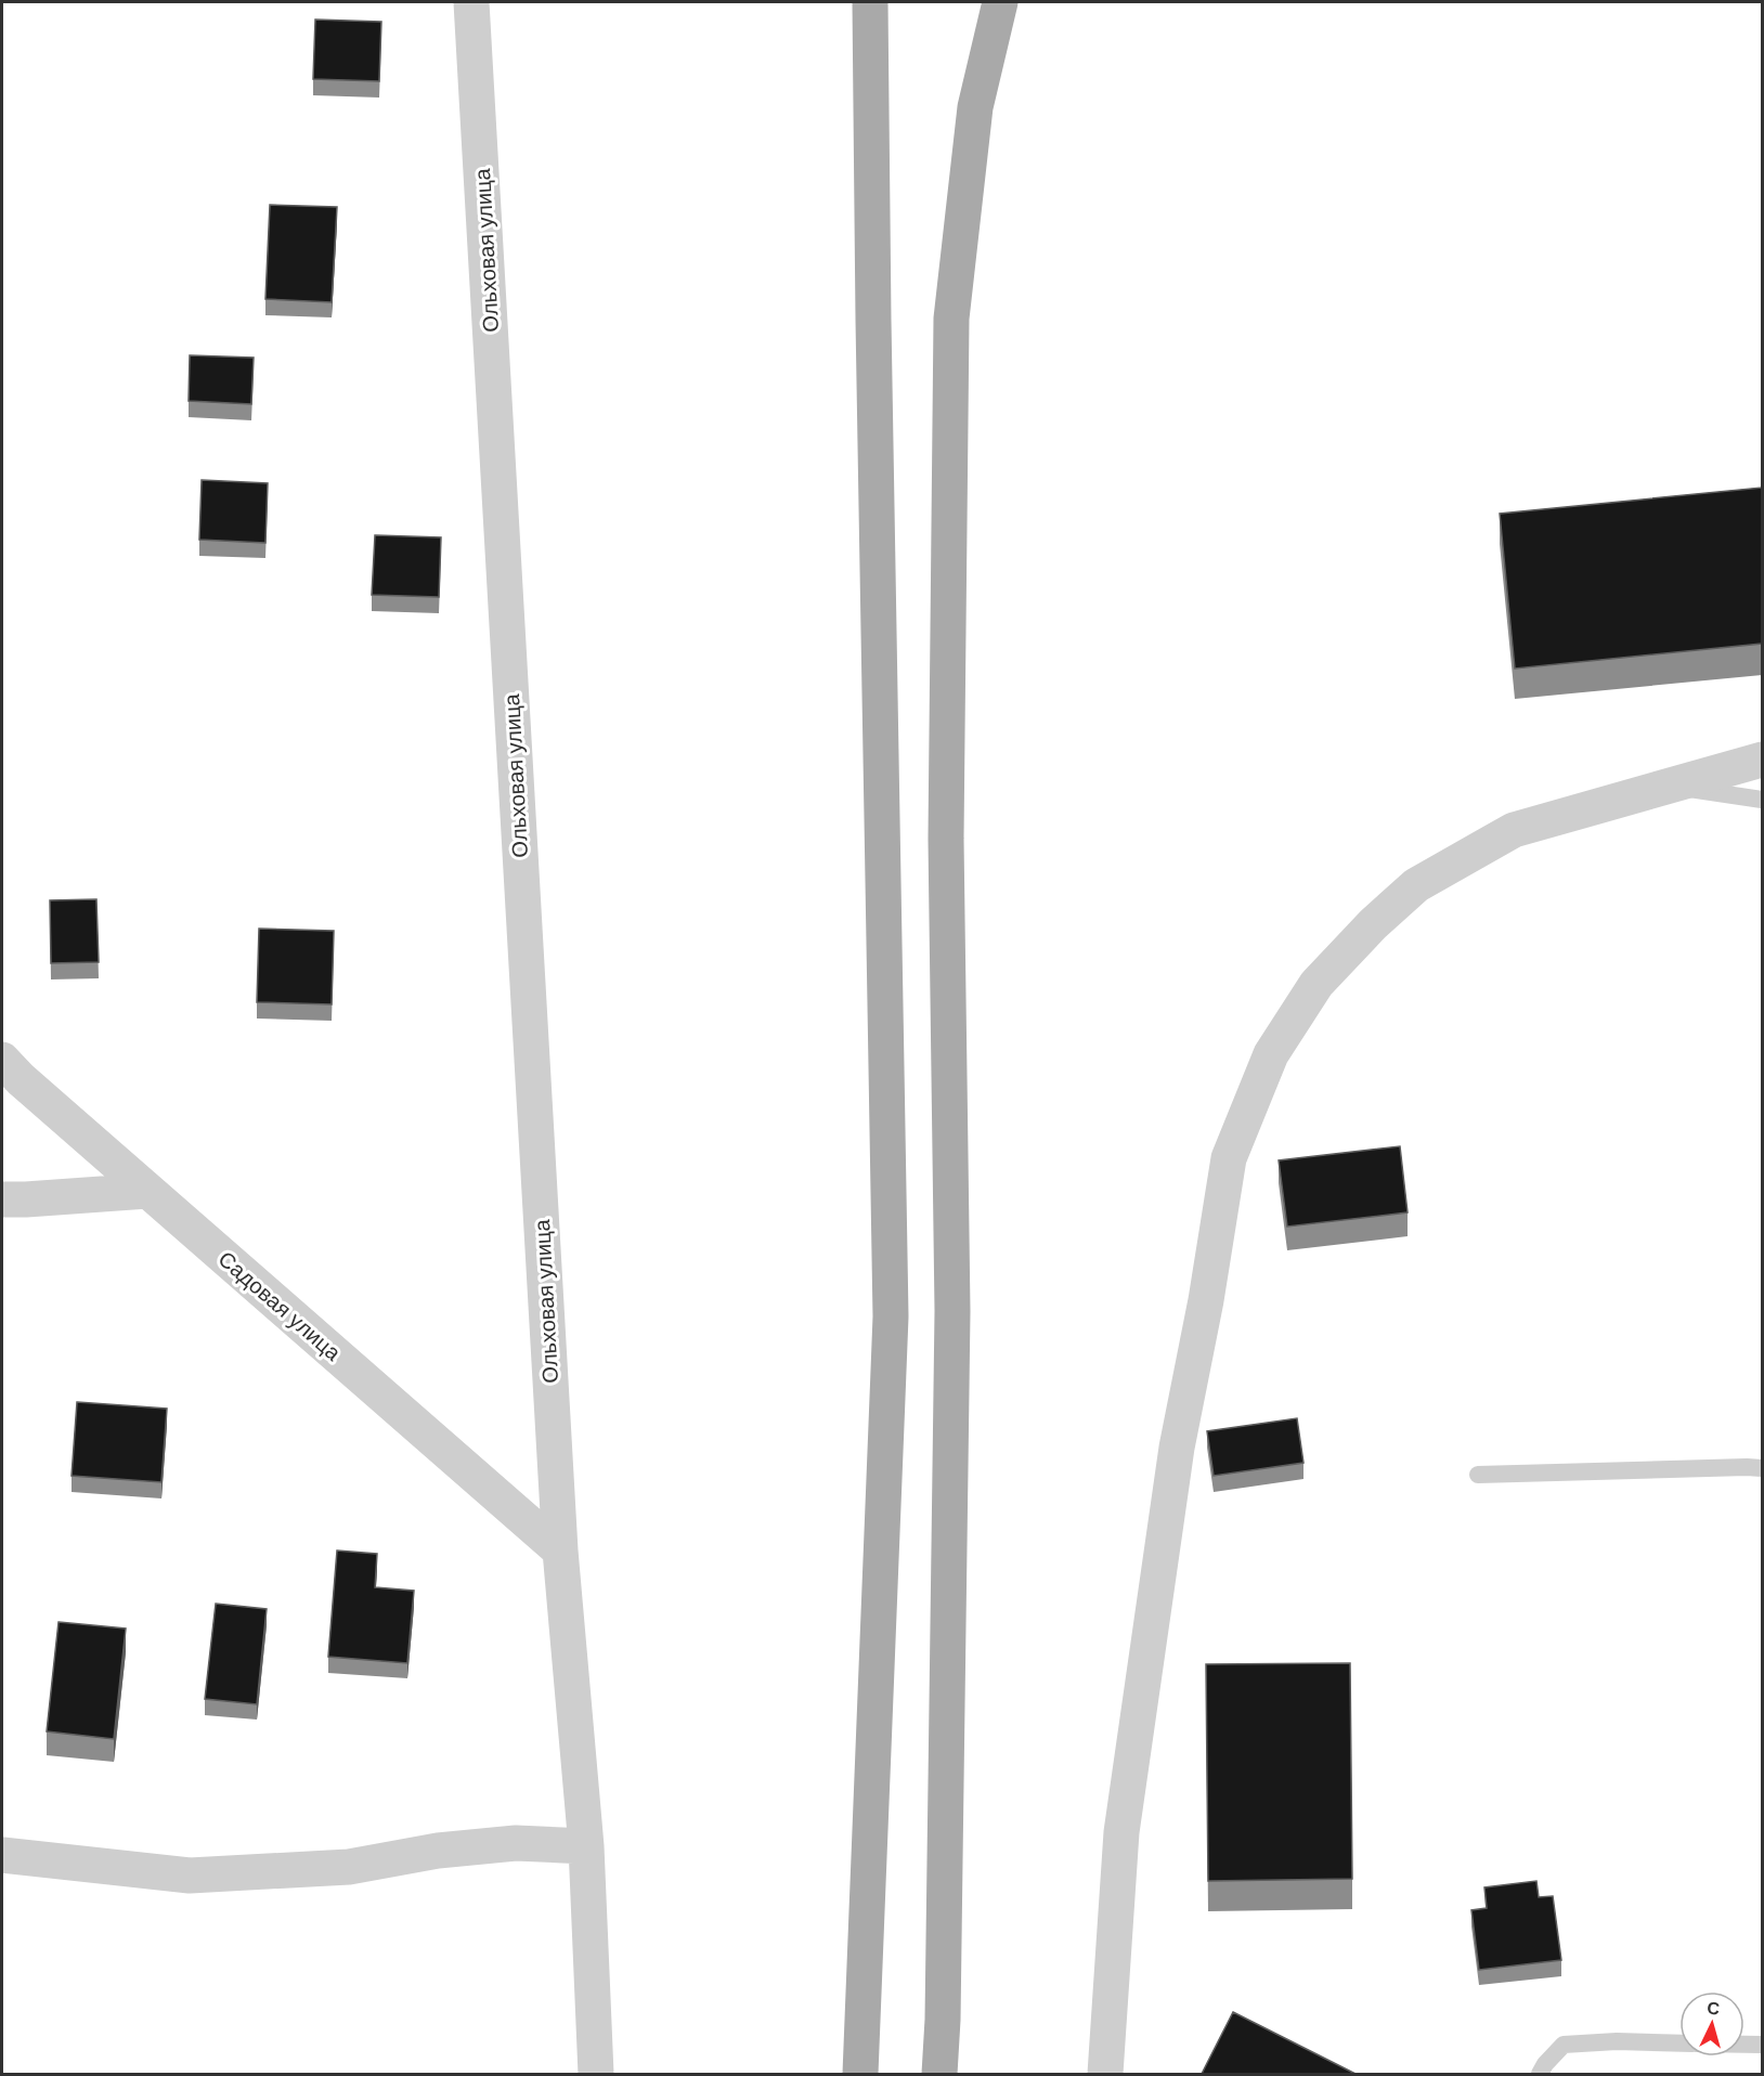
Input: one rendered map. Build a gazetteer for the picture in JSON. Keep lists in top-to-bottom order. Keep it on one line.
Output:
{"streets":{"street":["Ольховая улица","Садовая улица"]},"crossings":[["Ольховая улица","Садовая улица"]],"north":"top"}
